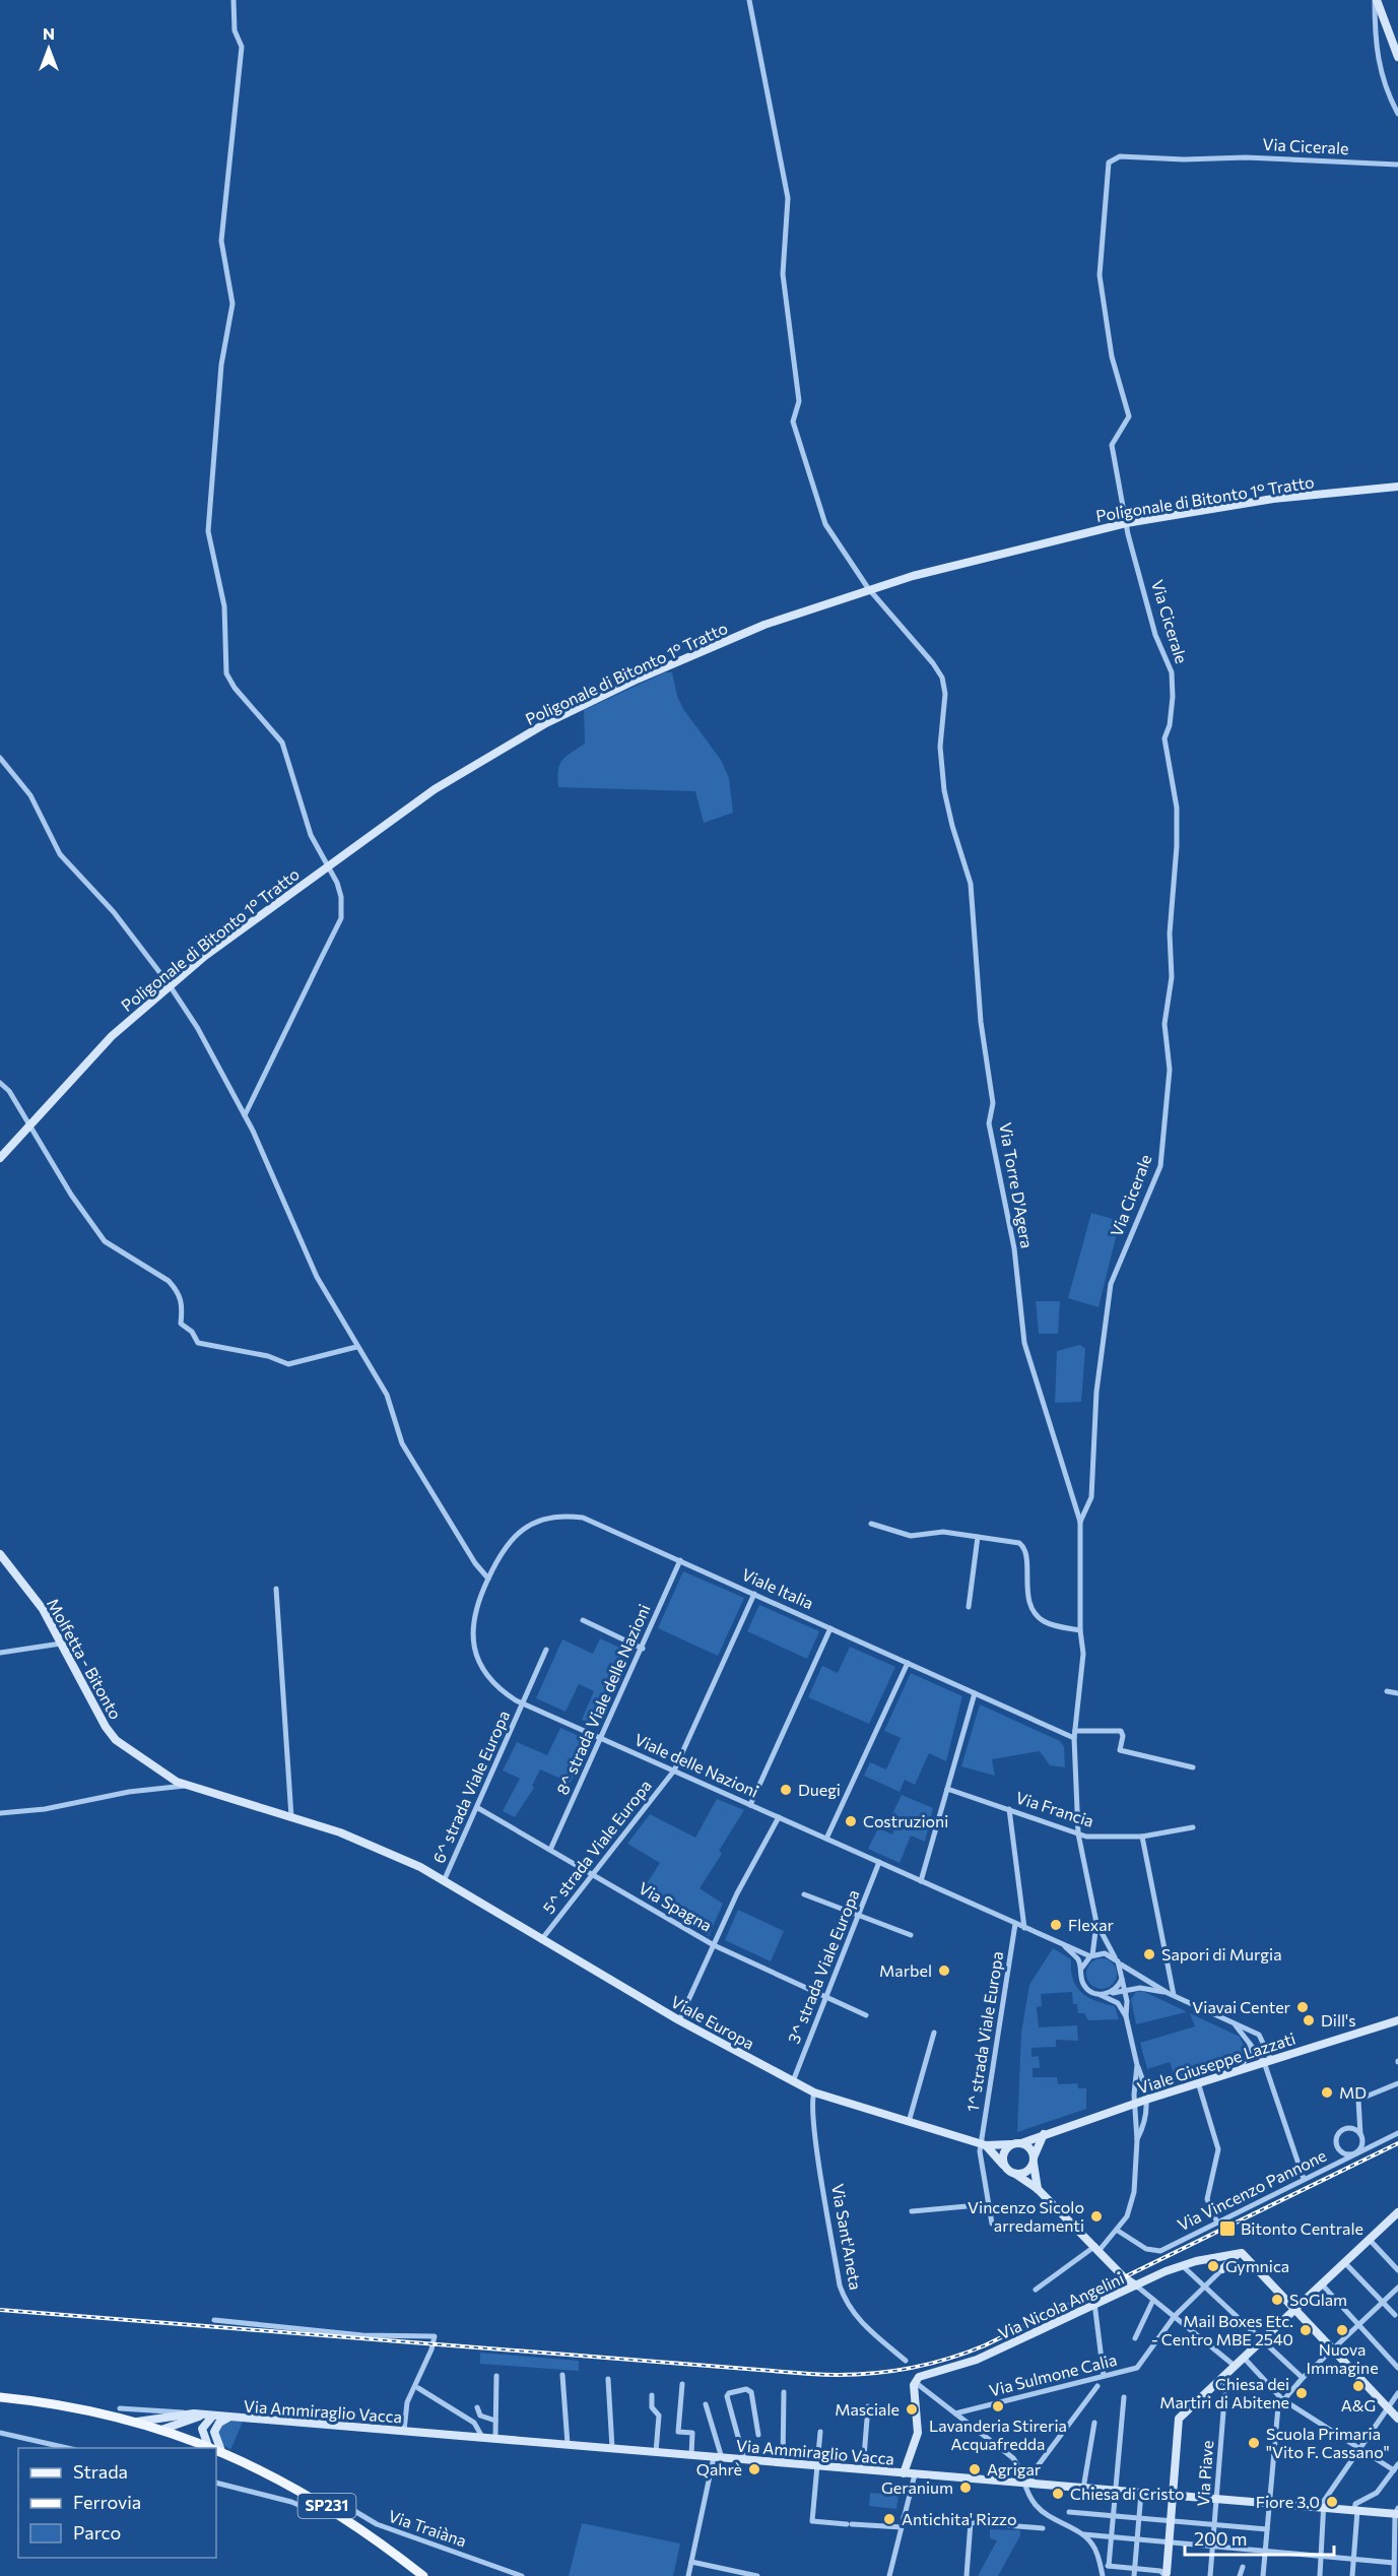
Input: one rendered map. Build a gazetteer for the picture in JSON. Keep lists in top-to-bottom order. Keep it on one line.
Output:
{"streets":{"main road":["SP231"],"street":["Via Cicerale","Poligonale di Bitonto 1° Tratto","Via Torre D'Agera","Viale Italia","Molfetta - Bitonto","8^ strada Viale delle Nazioni","Viale delle Nazioni","6^ strada Viale Europa","Via Francia","5^ strada Viale Europa","Via Spagna","3^ strada Viale Europa","Viale Europa","1^ strada Viale Europa","Viale Giuseppe Lazzati","Via Vincenzo Pannone","Via Sant'Aneta","Via Nicola Angelini","Via Sulmone Calia","Via Ammiraglio Vacca","Via Piave","Via Traiàna"]},"crossings":[["Via Cicerale","Poligonale di Bitonto 1° Tratto"],["Via Cicerale","Via Torre D'Agera"],["Poligonale di Bitonto 1° Tratto","Via Torre D'Agera"],["Via Torre D'Agera","Viale Italia"],["Via Torre D'Agera","Via Francia"],["Viale Italia","8^ strada Viale delle Nazioni"],["Viale Italia","Viale delle Nazioni"],["Viale Italia","6^ strada Viale Europa"],["Viale Italia","5^ strada Viale Europa"],["Molfetta - Bitonto","Viale Europa"],["8^ strada Viale delle Nazioni","Viale delle Nazioni"],["8^ strada Viale delle Nazioni","6^ strada Viale Europa"],["8^ strada Viale delle Nazioni","Via Spagna"],["Viale delle Nazioni","6^ strada Viale Europa"],["Viale delle Nazioni","5^ strada Viale Europa"],["Viale delle Nazioni","3^ strada Viale Europa"],["Viale delle Nazioni","1^ strada Viale Europa"],["6^ strada Viale Europa","Via Spagna"],["6^ strada Viale Europa","Viale Europa"],["5^ strada Viale Europa","Via Spagna"],["5^ strada Viale Europa","Viale Europa"],["Via Spagna","3^ strada Viale Europa"],["3^ strada Viale Europa","Viale Europa"],["Viale Europa","1^ strada Viale Europa"],["Viale Europa","Viale Giuseppe Lazzati"],["Viale Europa","Via Sant'Aneta"],["Via Ammiraglio Vacca","Via Piave"],["Via Ammiraglio Vacca","SP231"],["SP231","Via Traiàna"]],"places":{"other":["Duegi","Costruzioni","Flexar","Sapori di Murgia","Marbel","Viavai Center","Dill's","MD","Vincenzo Sicolo arredamenti","Gymnica","SoGlam","Mail Boxes Etc. - Centro MBE 2540","Nuova Immagine","A&G","Chiesa dei Martiri di Abitene","Lavanderia Stireria Acquafredda","Masciale","Scuola Primaria \"Vito F. Cassano\"","Qahrè","Agrigar","Geranium","Chiesa di Cristo","Fiore 3.0","Antichita' Rizzo"],"transit":["Bitonto Centrale"]},"legend":["Strada","Ferrovia","Parco"],"scale_bar":"200 m","north":"top"}
